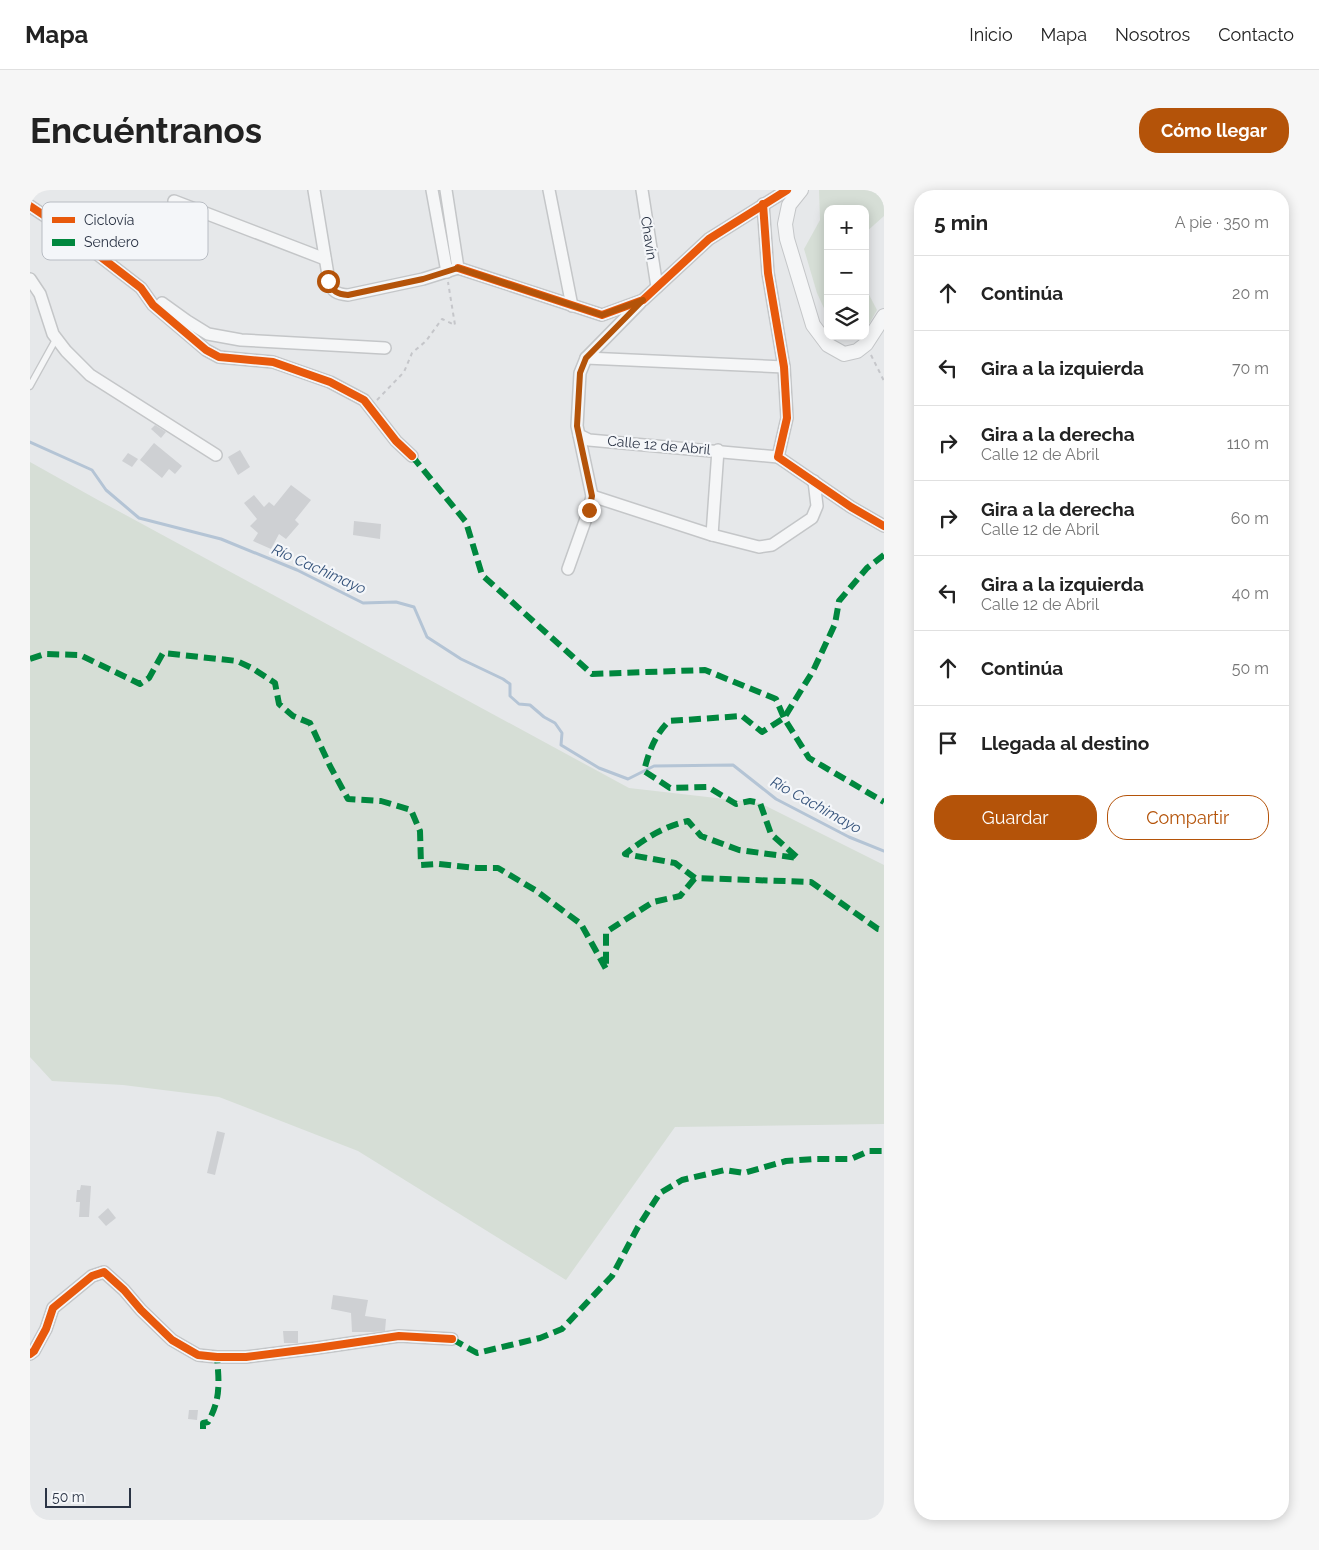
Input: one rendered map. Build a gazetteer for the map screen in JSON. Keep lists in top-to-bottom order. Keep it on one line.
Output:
{"streets":{"street":["Chavín","Calle 12 de Abril"]},"water":["Río Cachimayo"],"legend":["Ciclovía","Sendero"],"scale_bar":"50 m","page":{"header":"Mapa","nav":["Inicio","Mapa","Nosotros","Contacto"],"buttons":["Cómo llegar",["Guardar","Compartir"]],"title":"Encuéntranos","heading":["5 min","A pie · 350 m"],"map_buttons":["+","−"],"list":[["Continúa","20 m"],["Gira a la izquierda","70 m"],["Gira a la derecha","Calle 12 de Abril","110 m"],["Gira a la derecha","Calle 12 de Abril","60 m"],["Gira a la izquierda","Calle 12 de Abril","40 m"],["Continúa","50 m"],"Llegada al destino"],"scale":"50 m"}}
